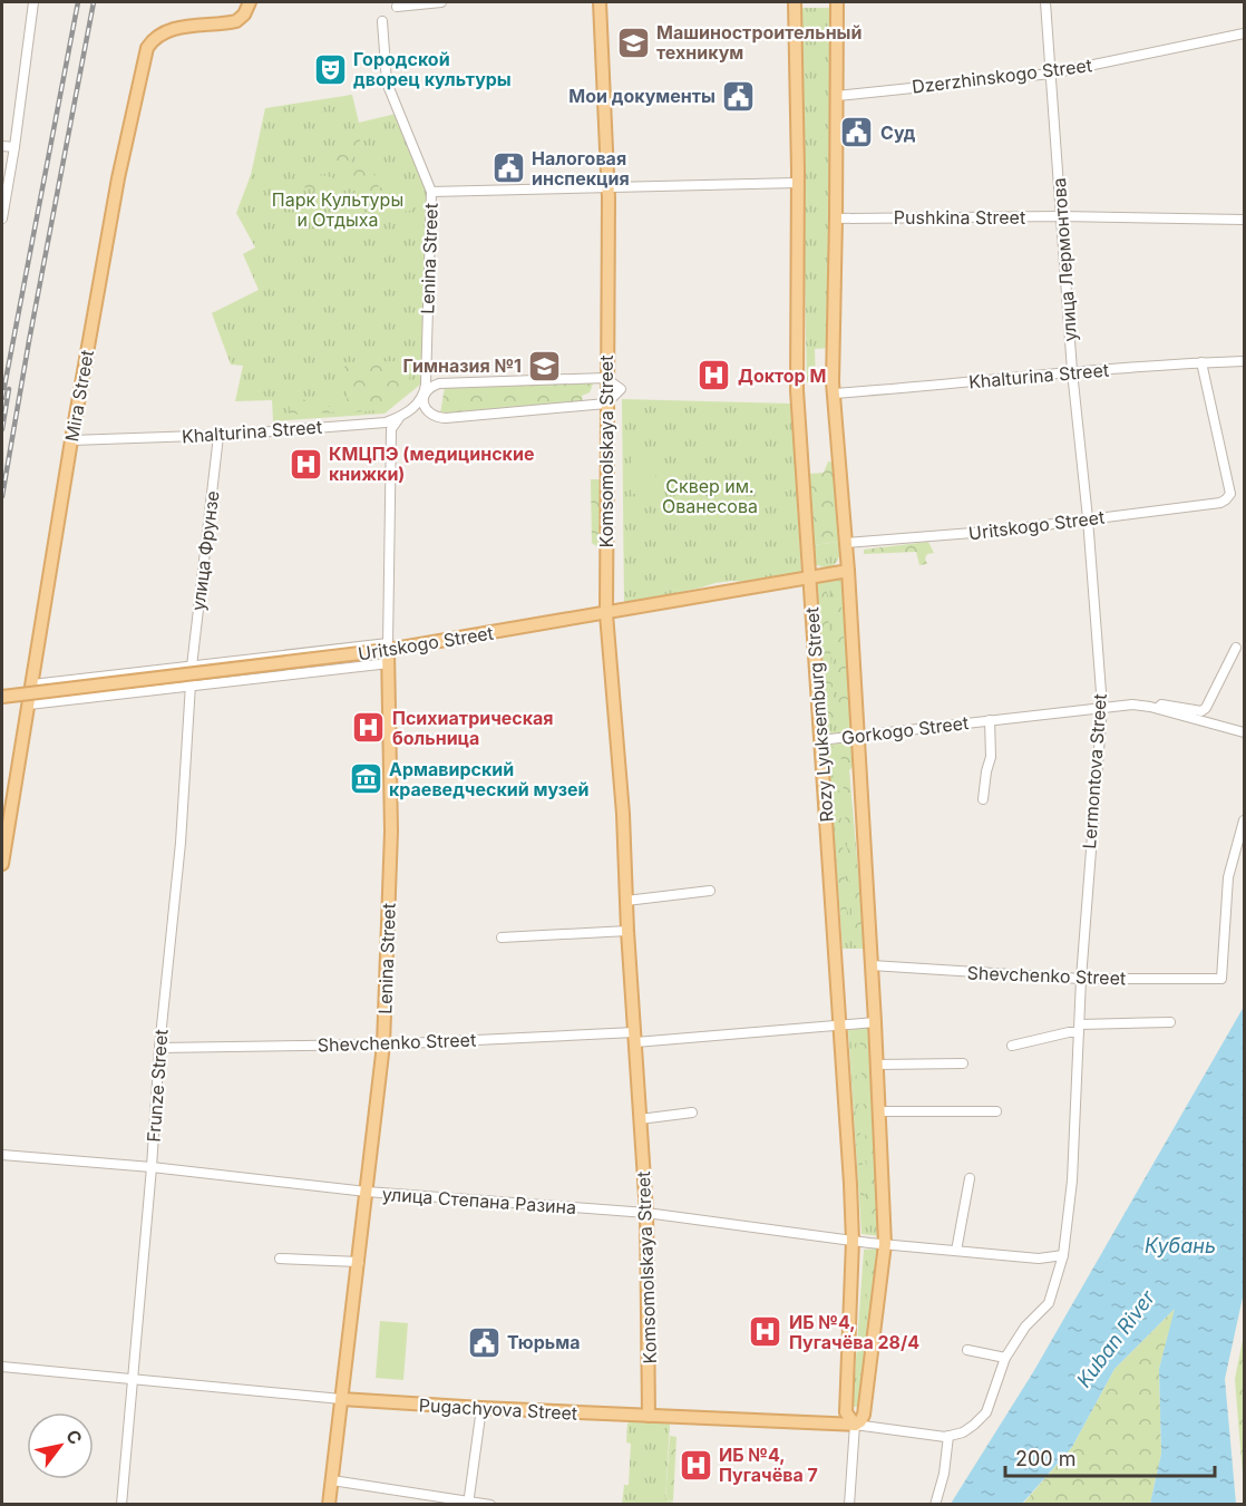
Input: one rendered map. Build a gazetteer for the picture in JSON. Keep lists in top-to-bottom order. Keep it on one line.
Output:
{"streets":{"main road":["Lenina Street","Mira Street","Komsomolskaya Street","Uritskogo Street","Rozy Lyuksemburg Street","Pugachyova Street"],"street":["Dzerzhinskogo Street","Pushkina Street","улица Лермонтова","Khalturina Street","улица Фрунзе","Gorkogo Street","Lermontova Street","Shevchenko Street","Frunze Street","улица Степана Разина"]},"crossings":[["Dzerzhinskogo Street","улица Лермонтова"],["Dzerzhinskogo Street","Rozy Lyuksemburg Street"],["Pushkina Street","улица Лермонтова"],["Pushkina Street","Rozy Lyuksemburg Street"],["Lenina Street","Khalturina Street"],["Lenina Street","Uritskogo Street"],["Lenina Street","Shevchenko Street"],["Lenina Street","улица Степана Разина"],["Lenina Street","Pugachyova Street"],["улица Лермонтова","Khalturina Street"],["улица Лермонтова","Uritskogo Street"],["улица Лермонтова","Lermontova Street"],["Khalturina Street","Mira Street"],["Khalturina Street","Komsomolskaya Street"],["Khalturina Street","Uritskogo Street"],["Khalturina Street","улица Фрунзе"],["Khalturina Street","Rozy Lyuksemburg Street"],["Mira Street","Uritskogo Street"],["Komsomolskaya Street","Uritskogo Street"],["Komsomolskaya Street","Shevchenko Street"],["Komsomolskaya Street","улица Степана Разина"],["Komsomolskaya Street","Pugachyova Street"],["Uritskogo Street","улица Фрунзе"],["Uritskogo Street","Rozy Lyuksemburg Street"],["Uritskogo Street","Lermontova Street"],["Uritskogo Street","Frunze Street"],["улица Фрунзе","Frunze Street"],["Rozy Lyuksemburg Street","Gorkogo Street"],["Rozy Lyuksemburg Street","Shevchenko Street"],["Rozy Lyuksemburg Street","улица Степана Разина"],["Rozy Lyuksemburg Street","Pugachyova Street"],["Gorkogo Street","Lermontova Street"],["Lermontova Street","Shevchenko Street"],["Lermontova Street","улица Степана Разина"],["Lermontova Street","Pugachyova Street"],["Shevchenko Street","Frunze Street"],["Frunze Street","улица Степана Разина"],["Frunze Street","Pugachyova Street"]],"water":["Кубань","Kuban River"],"parks":["Парк Культуры и Отдыха","Сквер им. Ованесова"],"places":{"school or university":["Машиностроительный техникум","Гимназия №1"],"theatre":["Городской дворец культуры"],"public building":["Мои документы","Суд","Налоговая инспекция","Тюрьма"],"hospital":["Доктор М","КМЦПЭ (медицинские книжки)","Психиатрическая больница","ИБ №4, Пугачёва 28/4","ИБ №4, Пугачёва 7"],"museum":["Армавирский краеведческий музей"]},"scale_bar":"200 m","north":"top right"}
